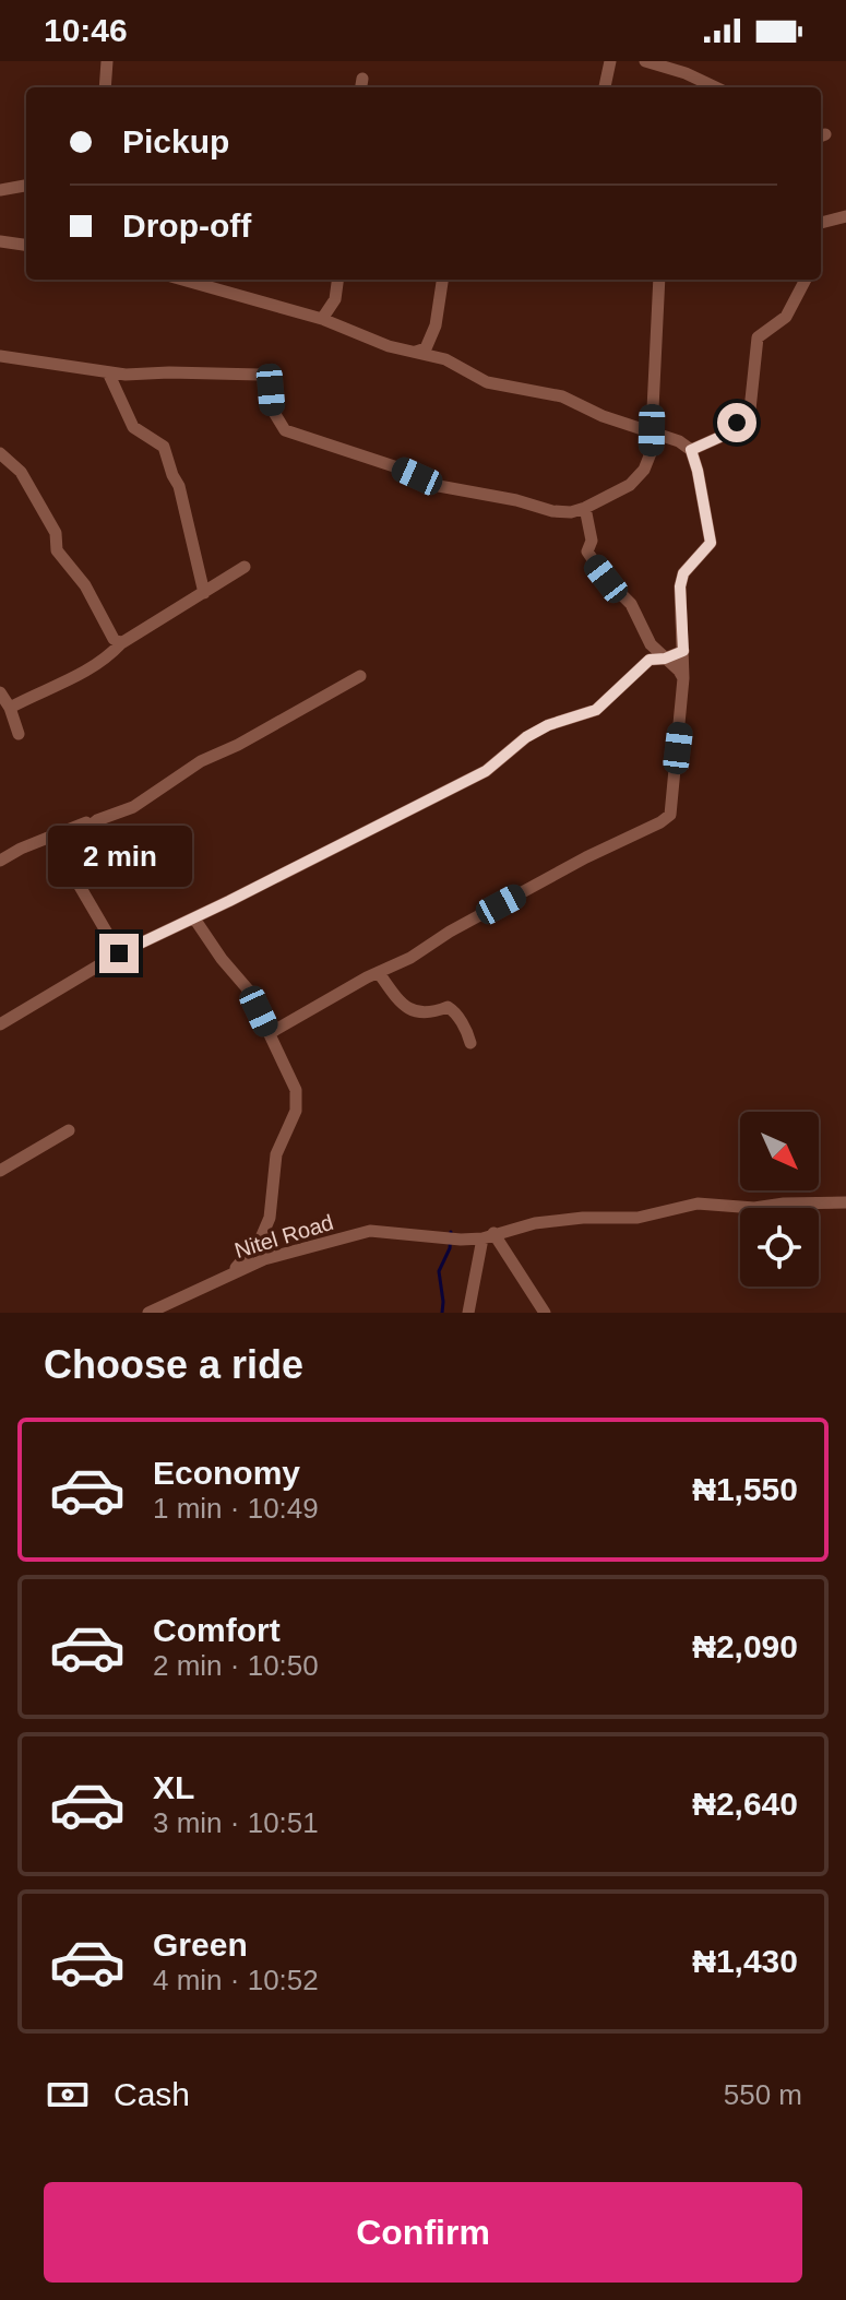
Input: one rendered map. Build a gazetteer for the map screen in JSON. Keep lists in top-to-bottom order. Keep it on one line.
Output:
{"streets":{"street":["Nitel Road"]},"north":"bottom right","page":{"status":"10:46","banner":["Pickup","Drop-off"],"bubble":"2 min","heading":"Choose a ride","list":[{"name":"Economy","note":"1 min · 10:49","value":"₦1,550"},{"name":"Comfort","note":"2 min · 10:50","value":"₦2,090"},{"name":"XL","note":"3 min · 10:51","value":"₦2,640"},{"name":"Green","note":"4 min · 10:52","value":"₦1,430"}],"pay":["Cash","550 m"],"buttons":"Confirm"}}
